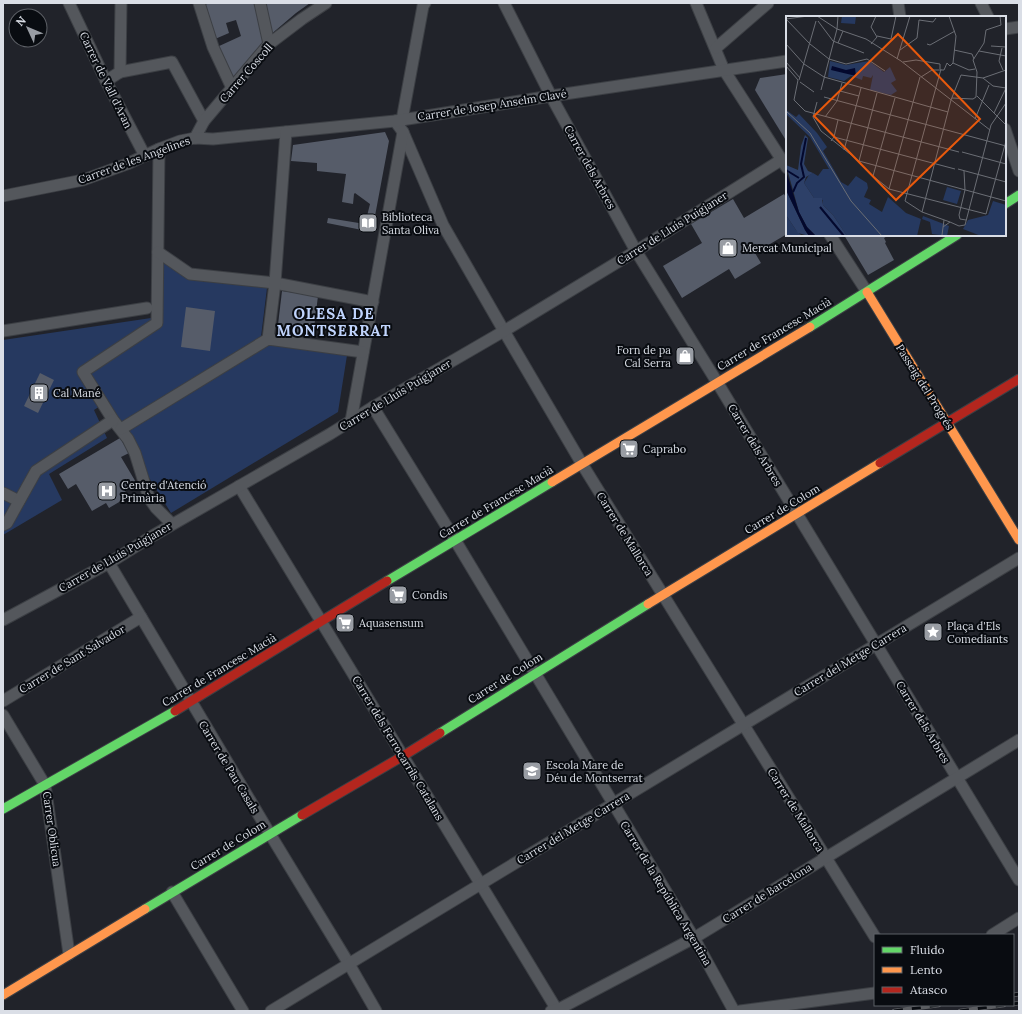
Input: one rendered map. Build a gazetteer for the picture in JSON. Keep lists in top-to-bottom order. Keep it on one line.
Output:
{"streets":{"street":["Carrer Coscoll","Carrer de Vall d'Aran","Carrer de Josep Anselm Clavé","Carrer de les Angelines","Carrer dels Arbres","Carrer de Lluís Puigjaner","Carrer de Francesc Macià","Passeig del Progrés","Carrer de Colom","Carrer de Mallorca","Carrer de Sant Salvador","Carrer del Metge Carrera","Carrer dels Ferrocarrils Catalans","Carrer de Pau Casals","Carrer Oblicua","Carrer de la República Argentina","Carrer de Barcelona"]},"crossings":[["Carrer Coscoll","Carrer de Josep Anselm Clavé"],["Carrer Coscoll","Carrer de les Angelines"],["Carrer de Vall d'Aran","Carrer de les Angelines"],["Carrer de Josep Anselm Clavé","Carrer de les Angelines"],["Carrer de Josep Anselm Clavé","Carrer dels Arbres"],["Carrer de Josep Anselm Clavé","Carrer de Mallorca"],["Carrer dels Arbres","Carrer de Lluís Puigjaner"],["Carrer dels Arbres","Carrer de Francesc Macià"],["Carrer dels Arbres","Carrer de Colom"],["Carrer dels Arbres","Carrer del Metge Carrera"],["Carrer dels Arbres","Carrer de Barcelona"],["Carrer de Lluís Puigjaner","Carrer de Mallorca"],["Carrer de Lluís Puigjaner","Carrer dels Ferrocarrils Catalans"],["Carrer de Lluís Puigjaner","Carrer de Pau Casals"],["Carrer de Lluís Puigjaner","Carrer de la República Argentina"],["Carrer de Francesc Macià","Passeig del Progrés"],["Carrer de Francesc Macià","Carrer de Mallorca"],["Carrer de Francesc Macià","Carrer dels Ferrocarrils Catalans"],["Carrer de Francesc Macià","Carrer de Pau Casals"],["Carrer de Francesc Macià","Carrer Oblicua"],["Carrer de Francesc Macià","Carrer de la República Argentina"],["Passeig del Progrés","Carrer de Colom"],["Carrer de Colom","Carrer de Mallorca"],["Carrer de Colom","Carrer dels Ferrocarrils Catalans"],["Carrer de Colom","Carrer de Pau Casals"],["Carrer de Colom","Carrer Oblicua"],["Carrer de Colom","Carrer de la República Argentina"],["Carrer de Mallorca","Carrer del Metge Carrera"],["Carrer de Mallorca","Carrer de Barcelona"],["Carrer de Sant Salvador","Carrer de Pau Casals"],["Carrer del Metge Carrera","Carrer dels Ferrocarrils Catalans"],["Carrer del Metge Carrera","Carrer de Pau Casals"],["Carrer del Metge Carrera","Carrer de la República Argentina"],["Carrer dels Ferrocarrils Catalans","Carrer de Barcelona"],["Carrer de la República Argentina","Carrer de Barcelona"]],"districts":["OLESA DE MONTSERRAT"],"places":{"library":["Biblioteca Santa Oliva"],"shop":["Mercat Municipal","Forn de pa Cal Serra"],"building":["Cal Mané"],"supermarket":["Caprabo","Condis","Aquasensum"],"hospital":["Centre d'Atenció Primària"],"place":["Plaça d'Els Comediants"],"school or university":["Escola Mare de Déu de Montserrat"]},"legend":["Fluido","Lento","Atasco"],"north":"top left"}
